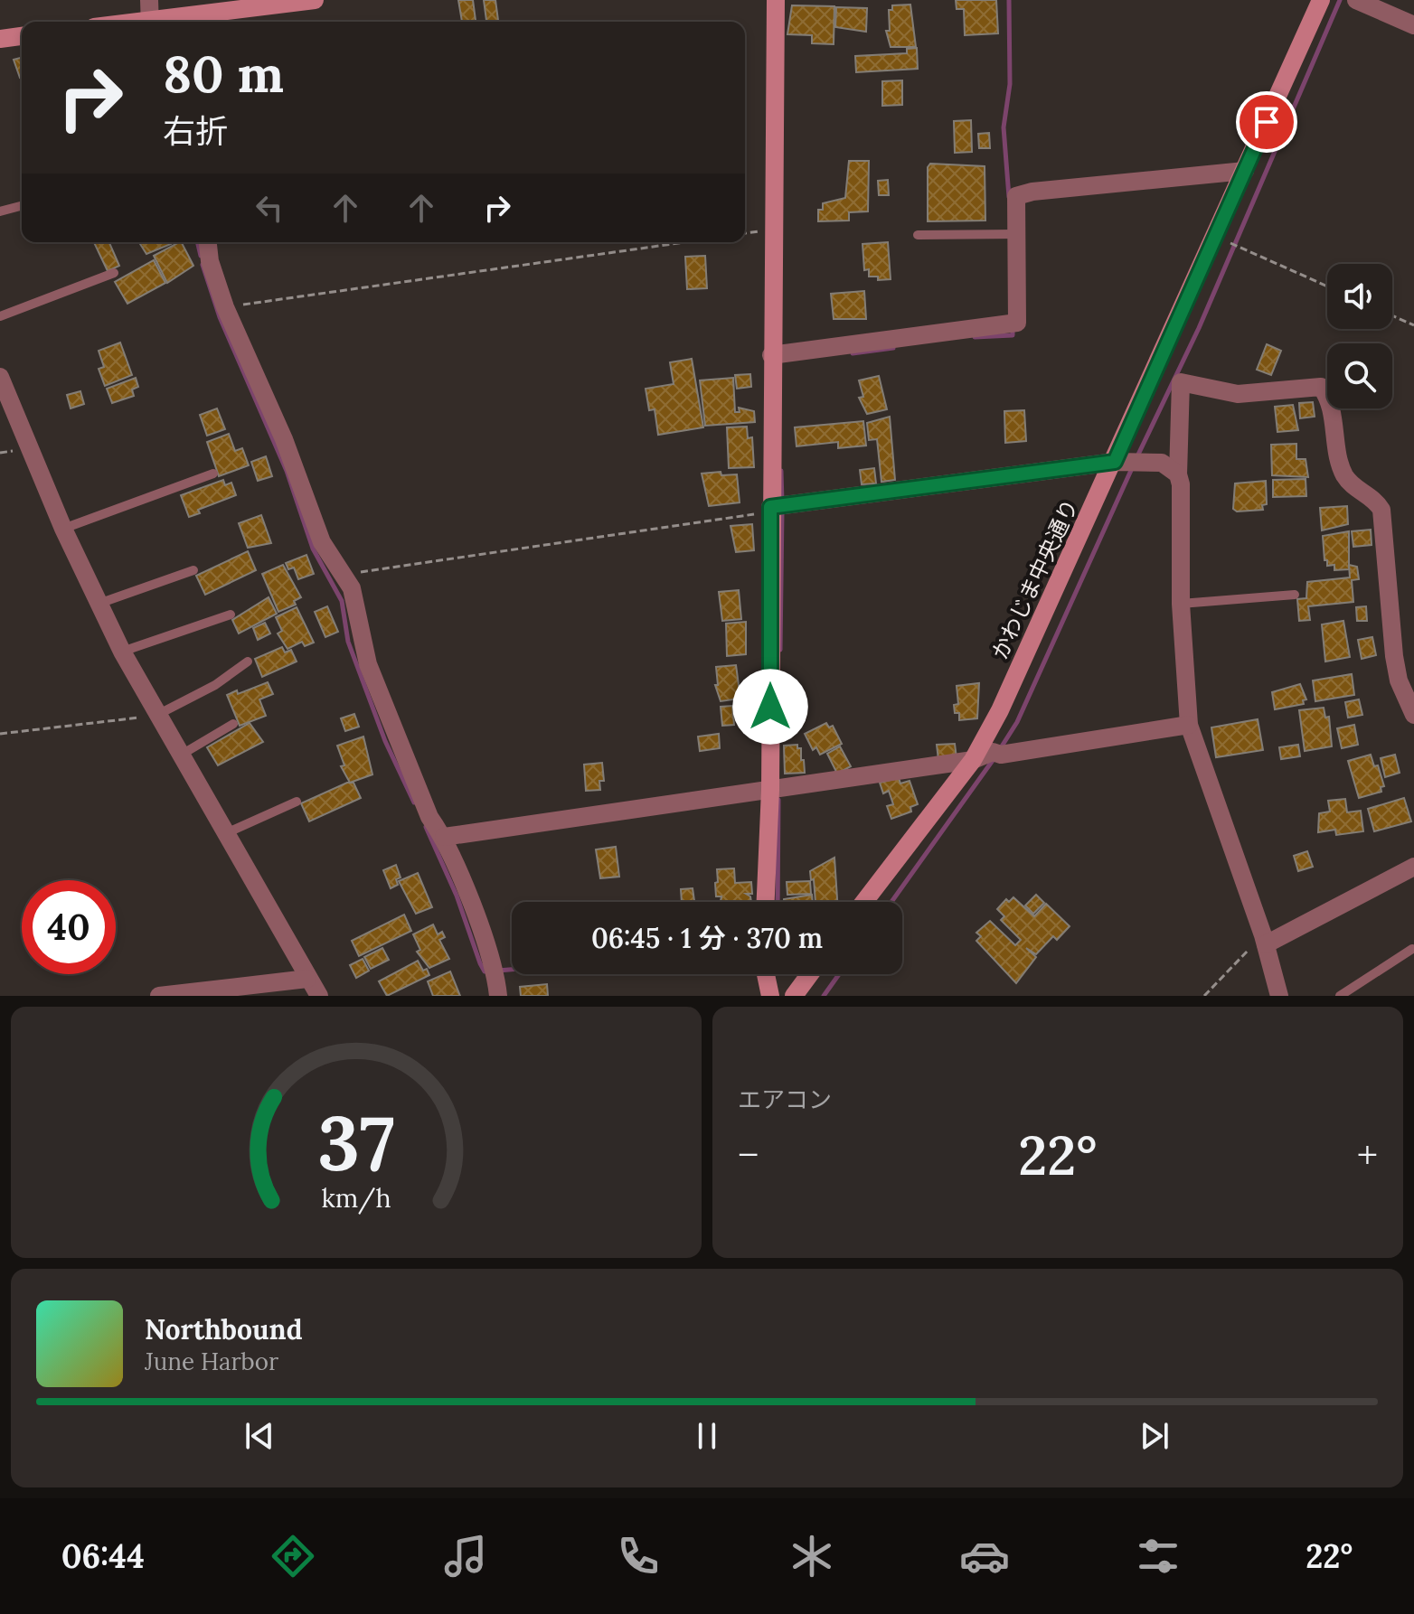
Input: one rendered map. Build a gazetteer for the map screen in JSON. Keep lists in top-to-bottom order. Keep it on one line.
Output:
{"streets":{"street":["かわじま中央通り"]},"page":{"turn":["80 m","右折"],"limit":"40","trip":"06:45 · 1 分 · 370 m","tile":"エアコン","heat":["−","22°","+"],"song":["Northbound","June Harbor"],"tabs":["06:44","22°"],"gauge":["37","km/h"]}}
